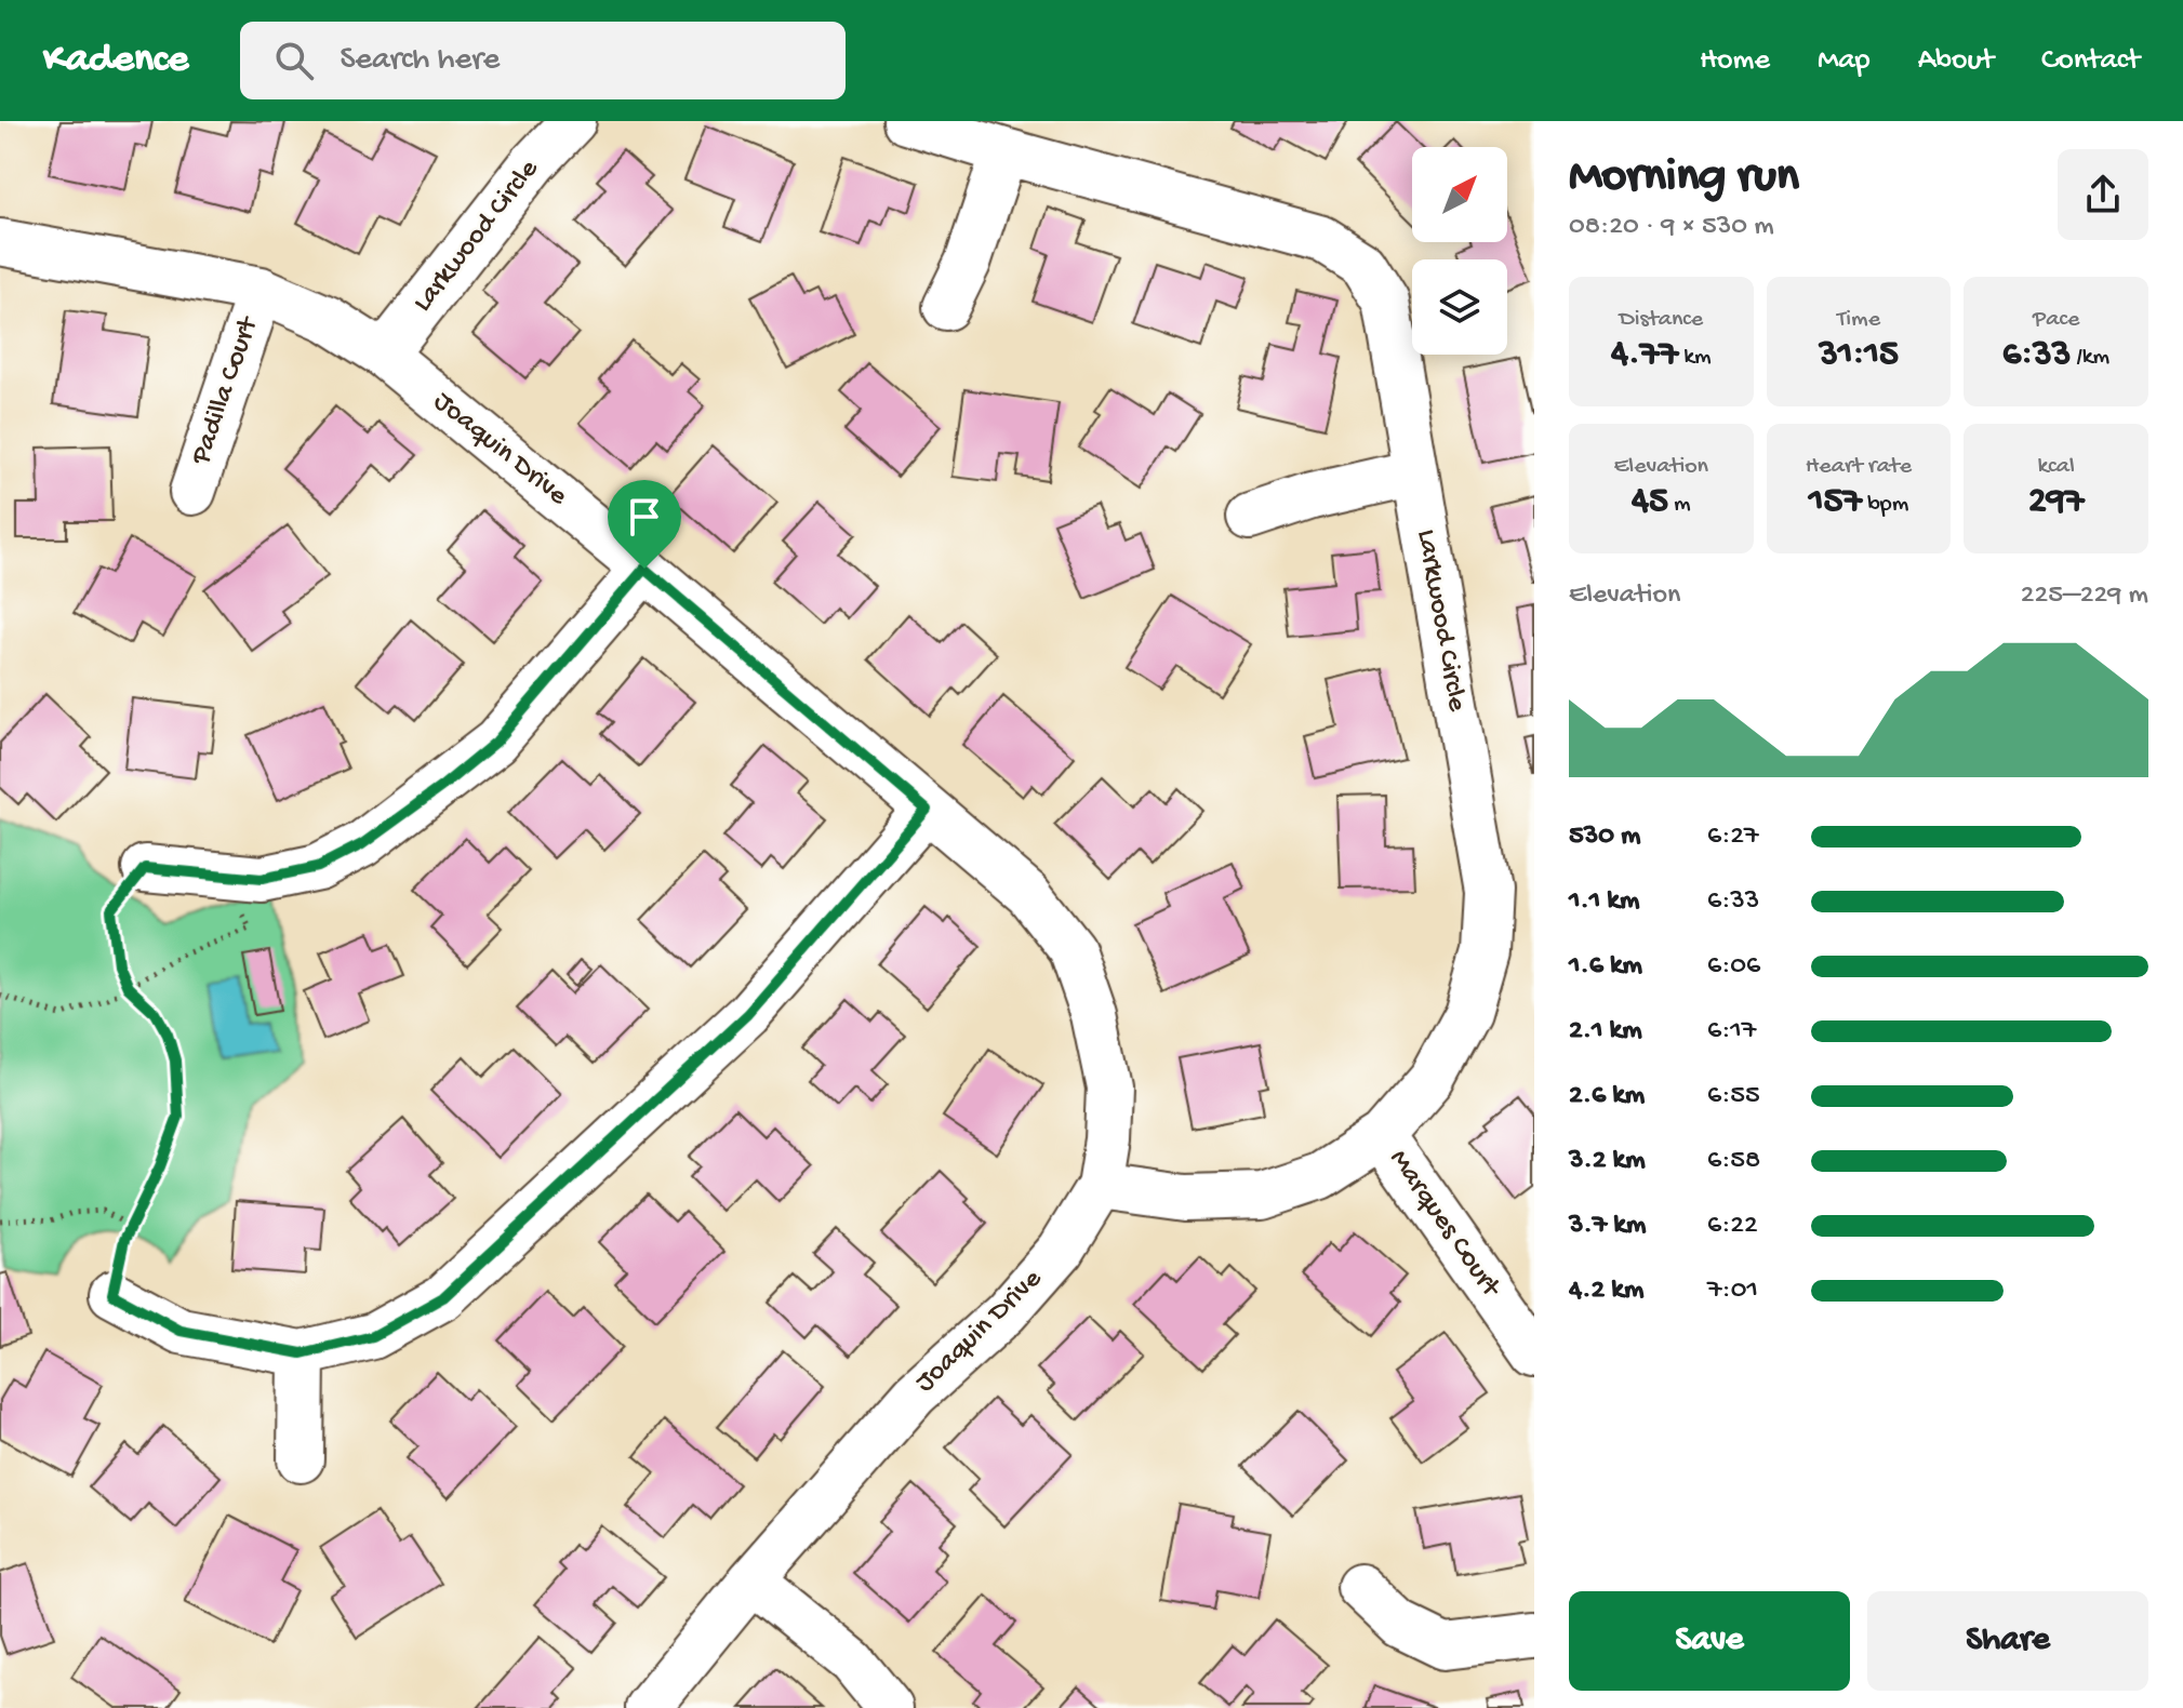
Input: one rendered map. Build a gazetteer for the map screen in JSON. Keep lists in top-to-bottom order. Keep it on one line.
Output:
{"streets":{"street":["Larkwood Circle","Padilla Court","Joaquin Drive","Marques Court"]},"crossings":[["Larkwood Circle","Joaquin Drive"],["Larkwood Circle","Marques Court"],["Padilla Court","Joaquin Drive"]],"north":"top right","page":{"header":"Kadence","search":"Search here","nav":["Home","Map","About","Contact"],"heading":["Morning run","08:20 · 9 × 530 m"],"stats":[["Distance","4.77 km"],["Time","31:15"],["Pace","6:33 /km"],["Elevation","45 m"],["Heart rate","157 bpm"],["kcal","297"]],"chart":["Elevation","225–229 m"],"list":[{"name":"530 m","note":"6:27"},{"name":"1.1 km","note":"6:33"},{"name":"1.6 km","note":"6:06"},{"name":"2.1 km","note":"6:17"},{"name":"2.6 km","note":"6:55"},{"name":"3.2 km","note":"6:58"},{"name":"3.7 km","note":"6:22"},{"name":"4.2 km","note":"7:01"}],"buttons":["Save","Share"]}}
